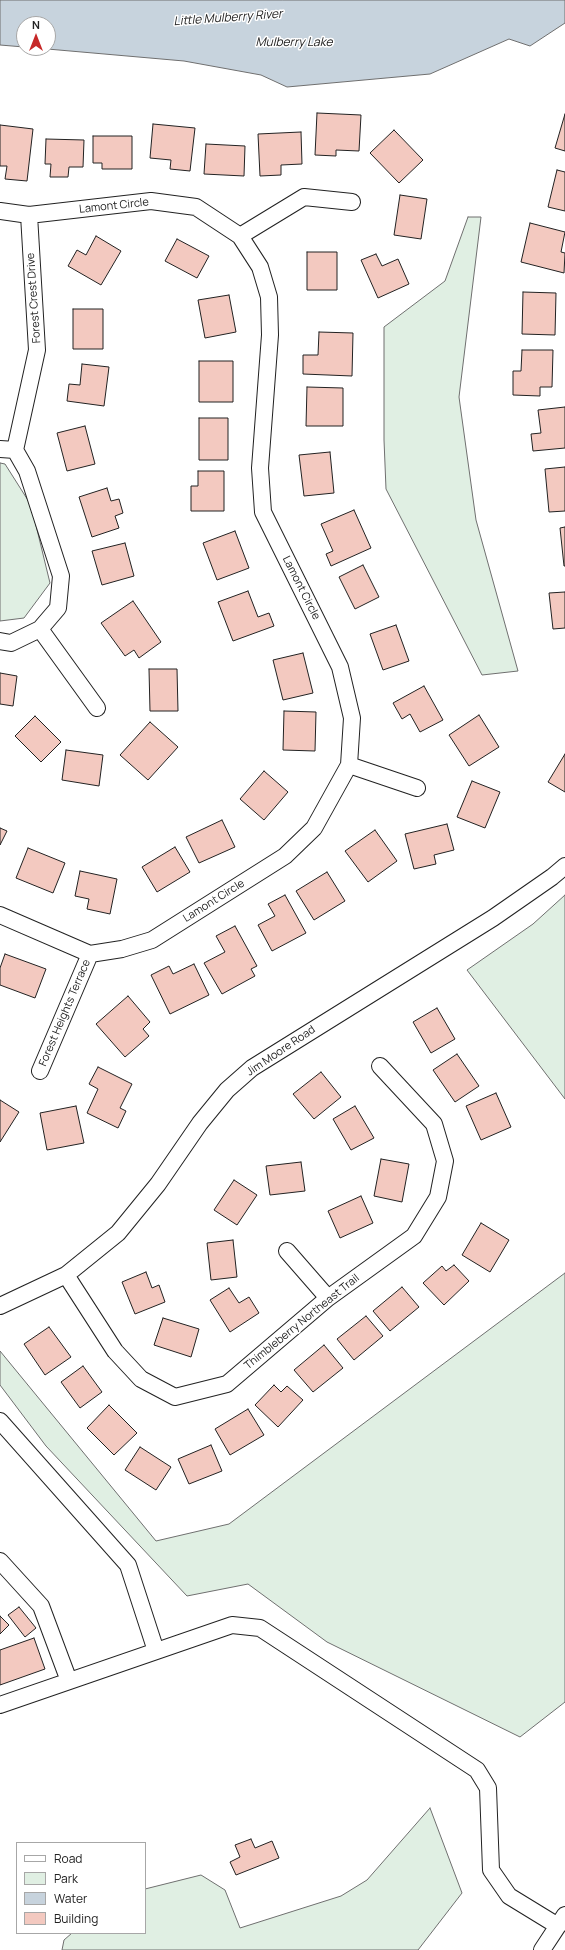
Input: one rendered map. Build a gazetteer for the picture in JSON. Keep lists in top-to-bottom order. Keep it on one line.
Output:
{"streets":{"street":["Lamont Circle","Forest Crest Drive","Forest Heights Terrace","Jim Moore Road","Thimbleberry Northeast Trail"]},"crossings":[["Lamont Circle","Forest Crest Drive"],["Lamont Circle","Forest Heights Terrace"],["Jim Moore Road","Thimbleberry Northeast Trail"]],"water":["Little Mulberry River","Mulberry Lake"],"legend":["Road","Park","Water","Building"],"north":"top"}
